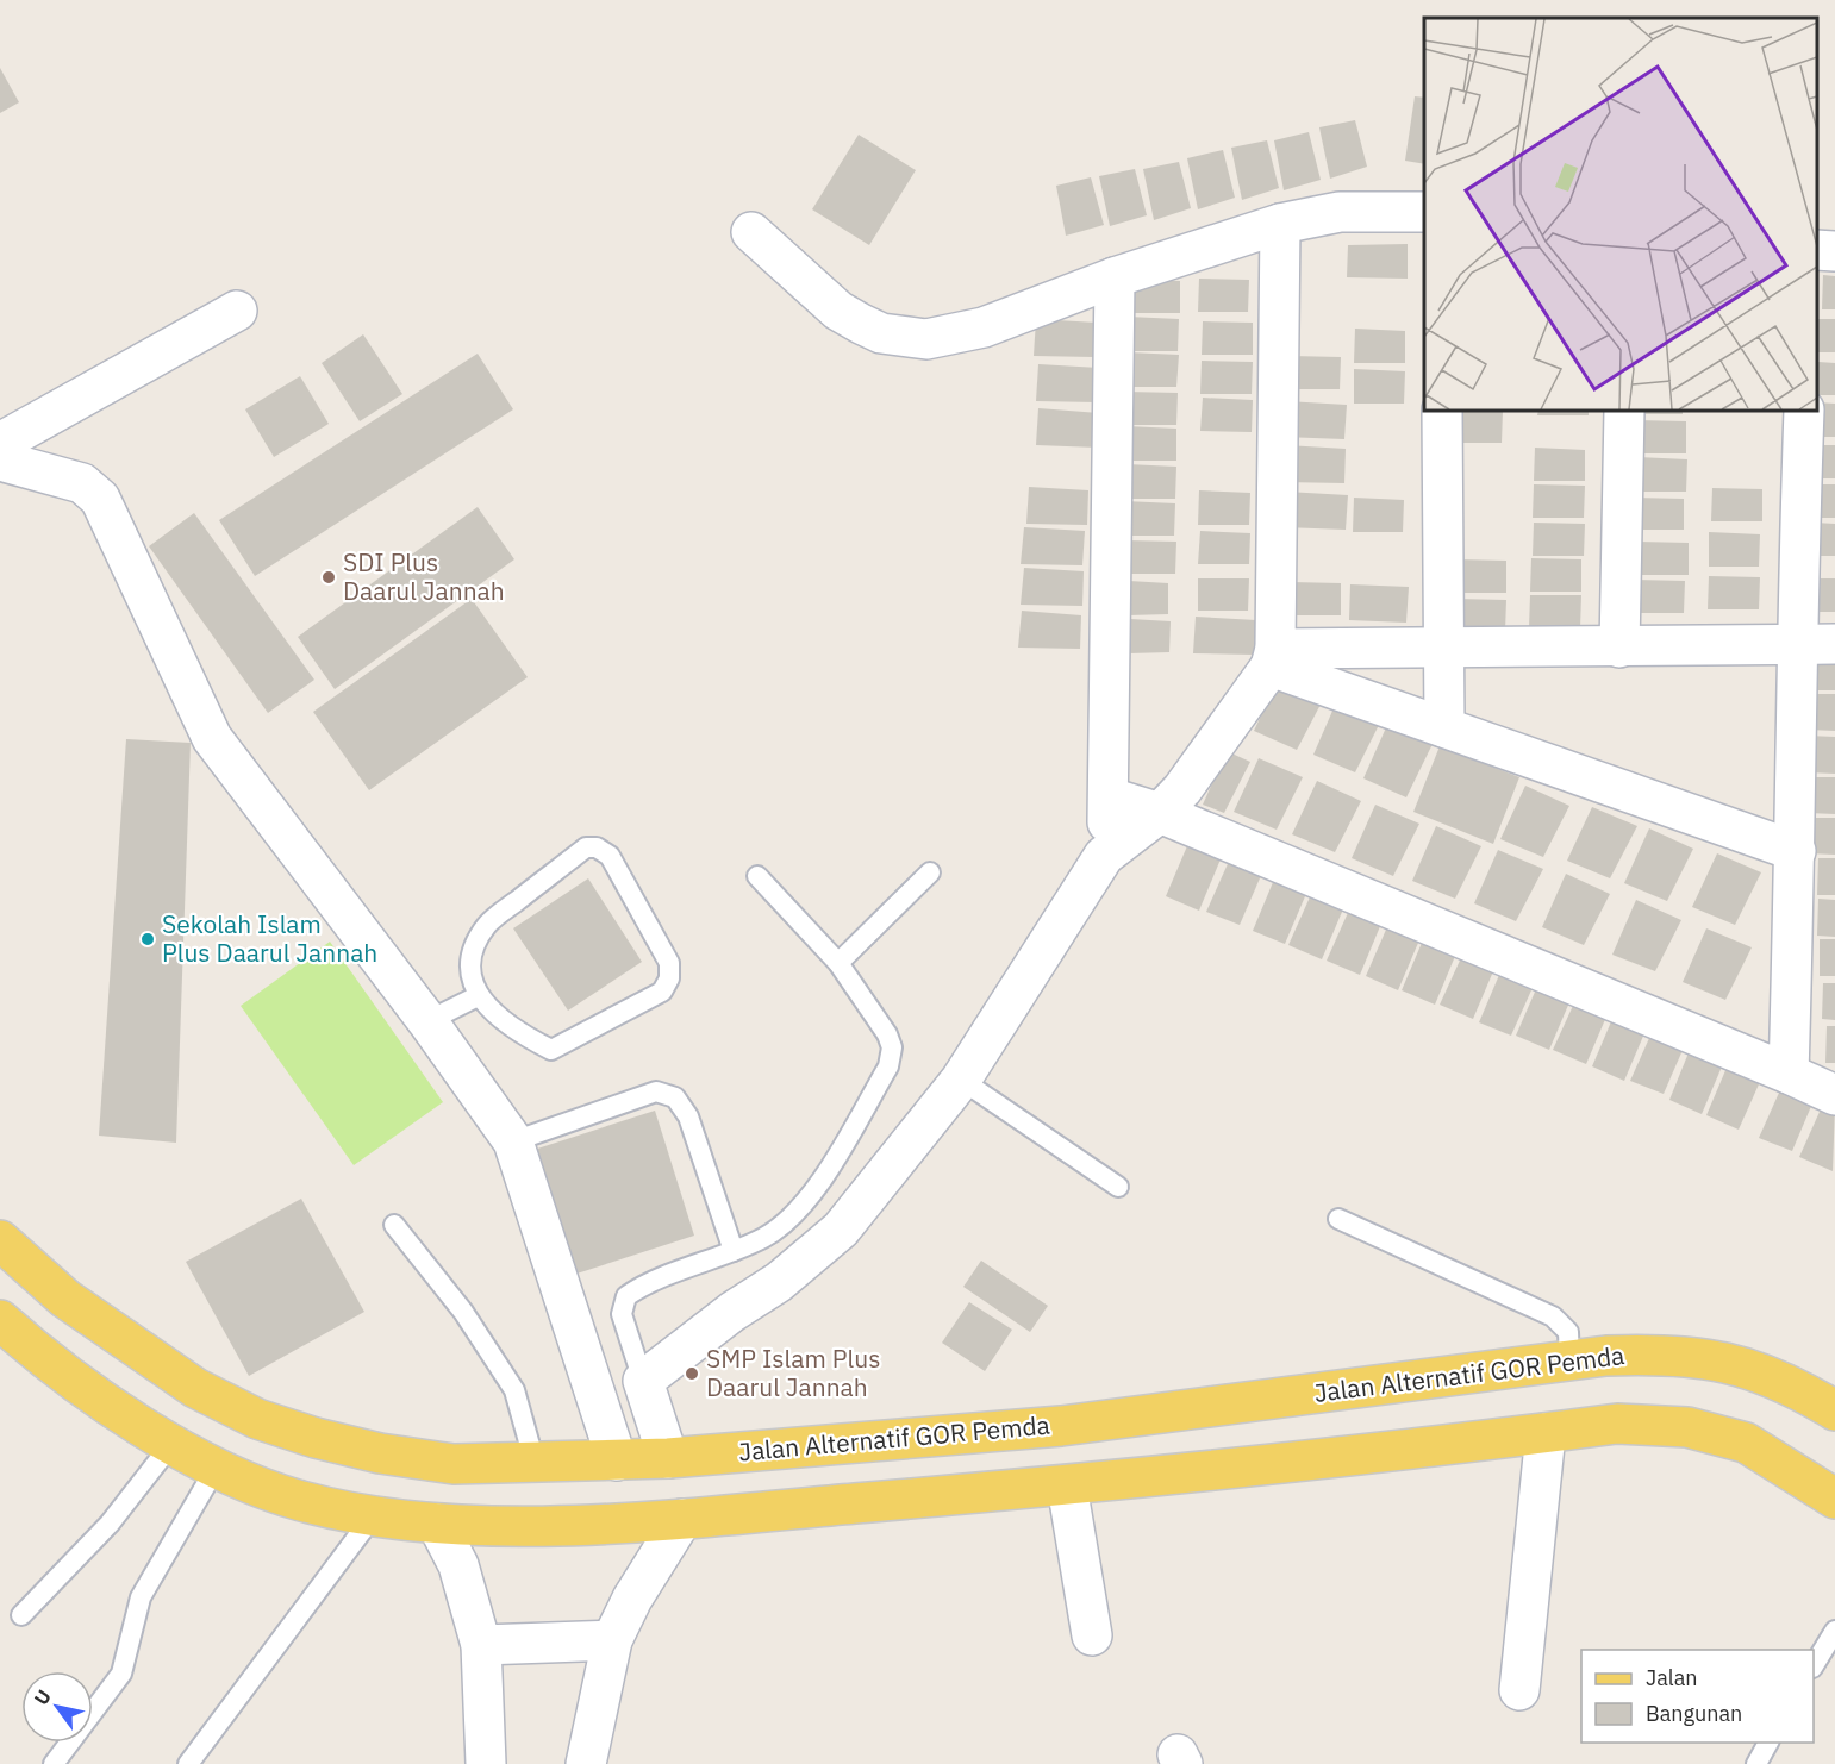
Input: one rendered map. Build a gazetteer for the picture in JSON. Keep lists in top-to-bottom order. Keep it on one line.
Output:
{"streets":{"main road":["Jalan Alternatif GOR Pemda"]},"places":["SDI Plus Daarul Jannah","Sekolah Islam Plus Daarul Jannah","SMP Islam Plus Daarul Jannah"],"legend":["Jalan","Bangunan"],"north":"top left"}
